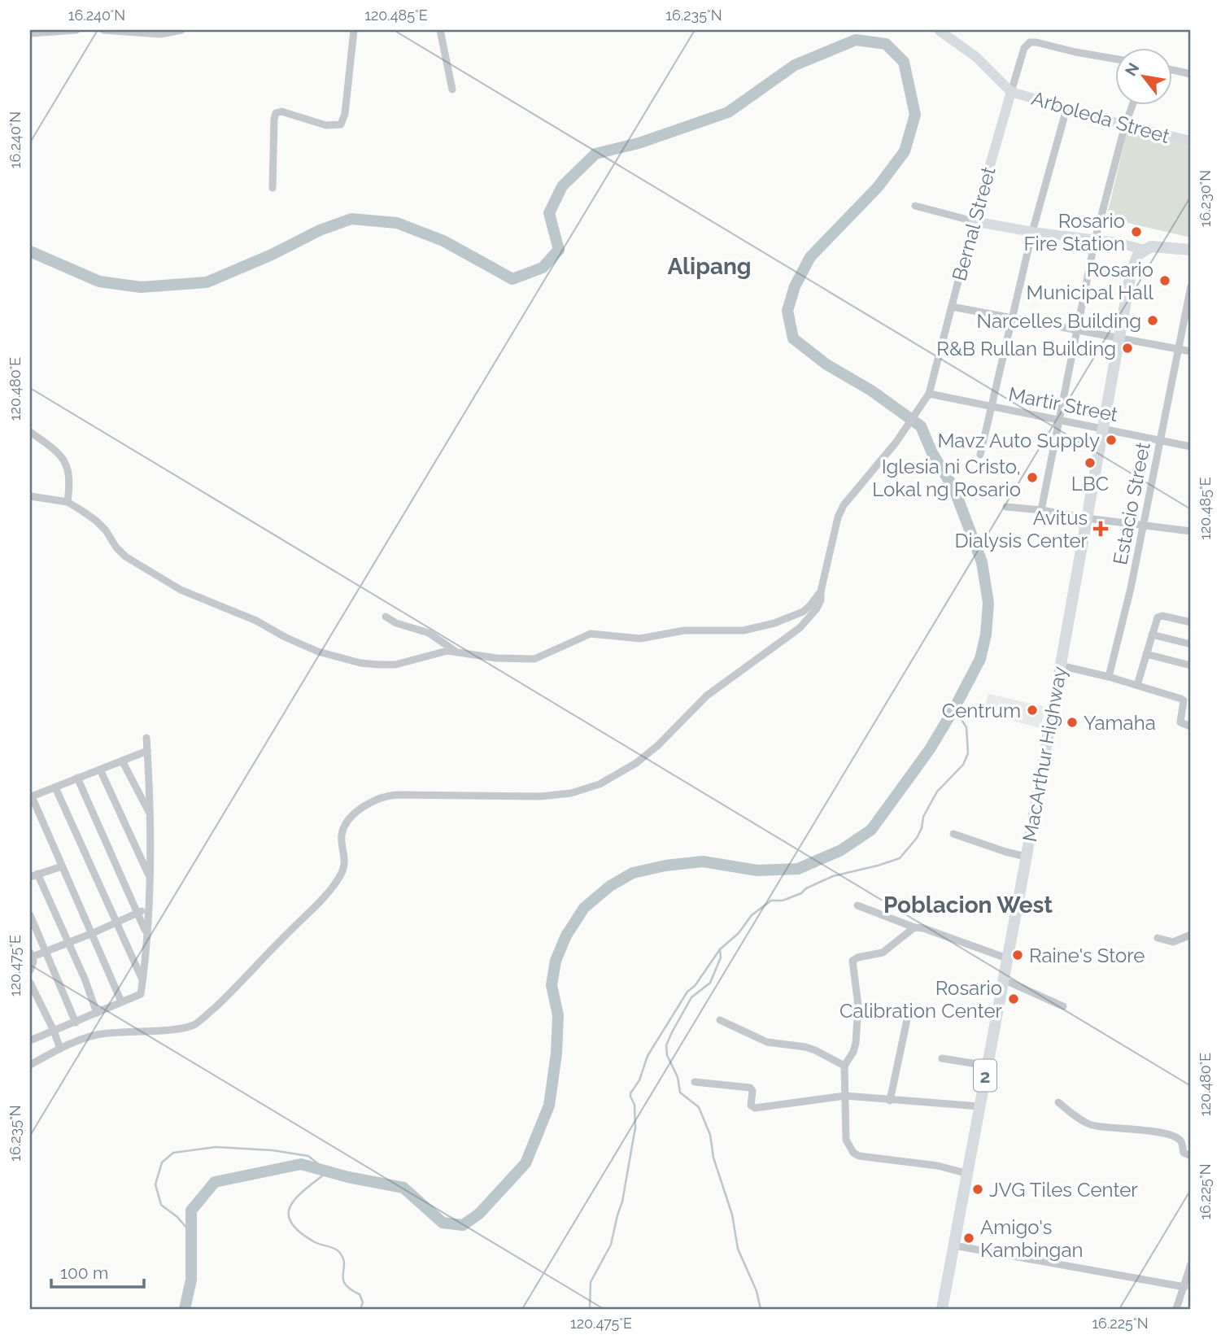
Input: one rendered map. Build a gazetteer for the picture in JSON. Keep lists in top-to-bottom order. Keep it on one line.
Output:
{"streets":{"highway":["MacArthur Highway","2"],"main road":["Arboleda Street","Bernal Street"],"street":["Martir Street","Estacio Street"]},"crossings":[["Arboleda Street","Bernal Street"],["Bernal Street","Martir Street"],["Martir Street","Estacio Street"],["Martir Street","MacArthur Highway"]],"districts":["Alipang","Poblacion West"],"places":{"other":["Rosario Fire Station","Rosario Municipal Hall","Narcelles Building","R&B Rullan Building","Mavz Auto Supply","LBC","Iglesia ni Cristo, Lokal ng Rosario","Centrum","Yamaha","Raine's Store","Rosario Calibration Center","JVG Tiles Center","Amigo's Kambingan"],"health":["Avitus Dialysis Center"]},"scale_bar":"100 m","north":"top left","coordinates":["16.240°N","120.485°E","16.235°N","16.230°N","120.480°E","120.475°E","16.225°N"]}
